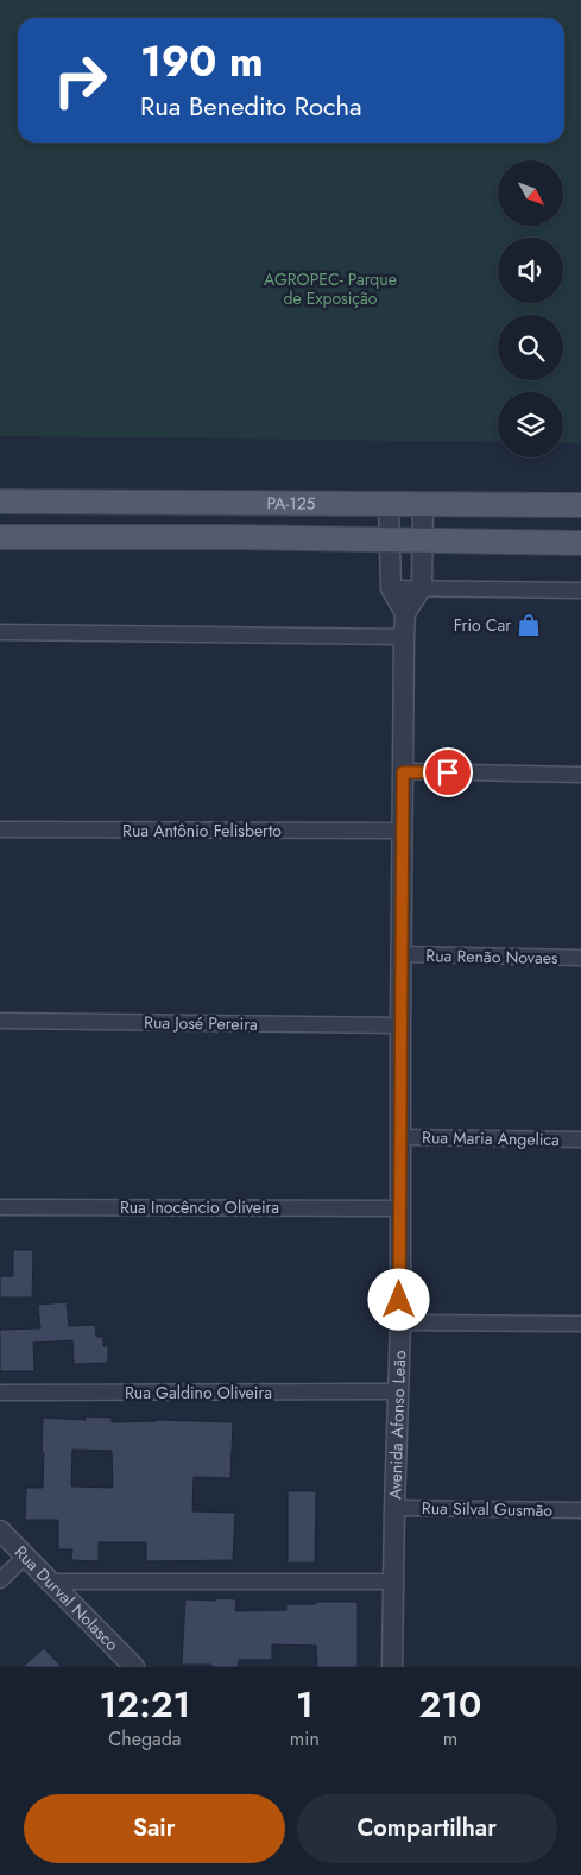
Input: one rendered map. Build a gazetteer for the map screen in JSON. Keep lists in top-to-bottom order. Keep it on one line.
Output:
{"streets":{"main road":["PA-125"],"street":["Rua Antônio Felisberto","Rua Renão Novaes","Rua José Pereira","Rua Maria Angelica","Rua Inocêncio Oliveira","Rua Galdino Oliveira","Avenida Afonso Leão","Rua Silval Gusmão","Rua Durval Nolasco"]},"crossings":[["Rua Antônio Felisberto","Avenida Afonso Leão"],["Rua Renão Novaes","Avenida Afonso Leão"],["Rua José Pereira","Avenida Afonso Leão"],["Rua Maria Angelica","Avenida Afonso Leão"],["Rua Inocêncio Oliveira","Avenida Afonso Leão"],["Rua Galdino Oliveira","Avenida Afonso Leão"],["Avenida Afonso Leão","Rua Silval Gusmão"]],"parks":["AGROPEC- Parque de Exposição"],"places":{"shop":["Frio Car"]},"north":"bottom right","page":{"turn":["190 m","Rua Benedito Rocha"],"eta":["12:21","Chegada","1","min","210","m"],"buttons":["Sair","Compartilhar"]}}
